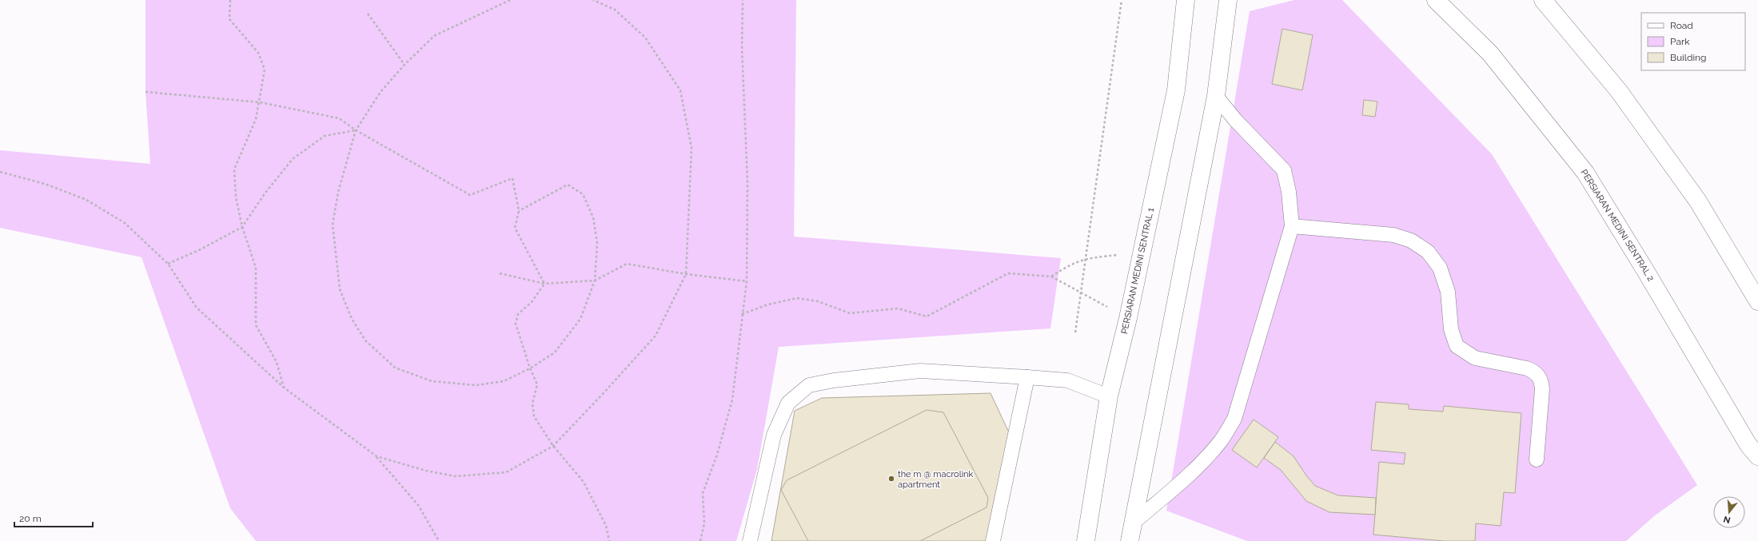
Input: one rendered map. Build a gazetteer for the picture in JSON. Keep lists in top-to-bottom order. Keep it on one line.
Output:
{"streets":{"street":["PERSIARAN MEDINI SENTRAL 2","PERSIARAN MEDINI SENTRAL 1"]},"places":["the m @ macrolink apartment"],"legend":["Road","Park","Building"],"scale_bar":"20 m","north":"bottom"}
